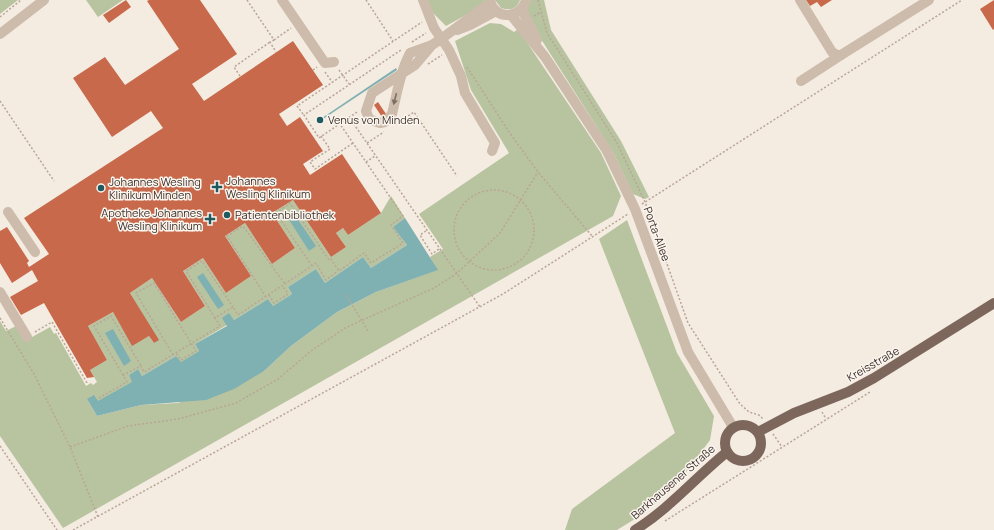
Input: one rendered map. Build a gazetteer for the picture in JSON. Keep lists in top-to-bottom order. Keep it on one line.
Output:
{"streets":{"main road":["Kreisstraße","Barkhausener Straße"],"street":["Porta-Allee"]},"crossings":[["Porta-Allee","Kreisstraße"],["Porta-Allee","Barkhausener Straße"],["Kreisstraße","Barkhausener Straße"]],"places":{"other":["Venus von Minden","Johannes Wesling Klinikum Minden","Patientenbibliothek"],"health":["Johannes Wesling Klinikum","Apotheke Johannes Wesling Klinikum"]}}
